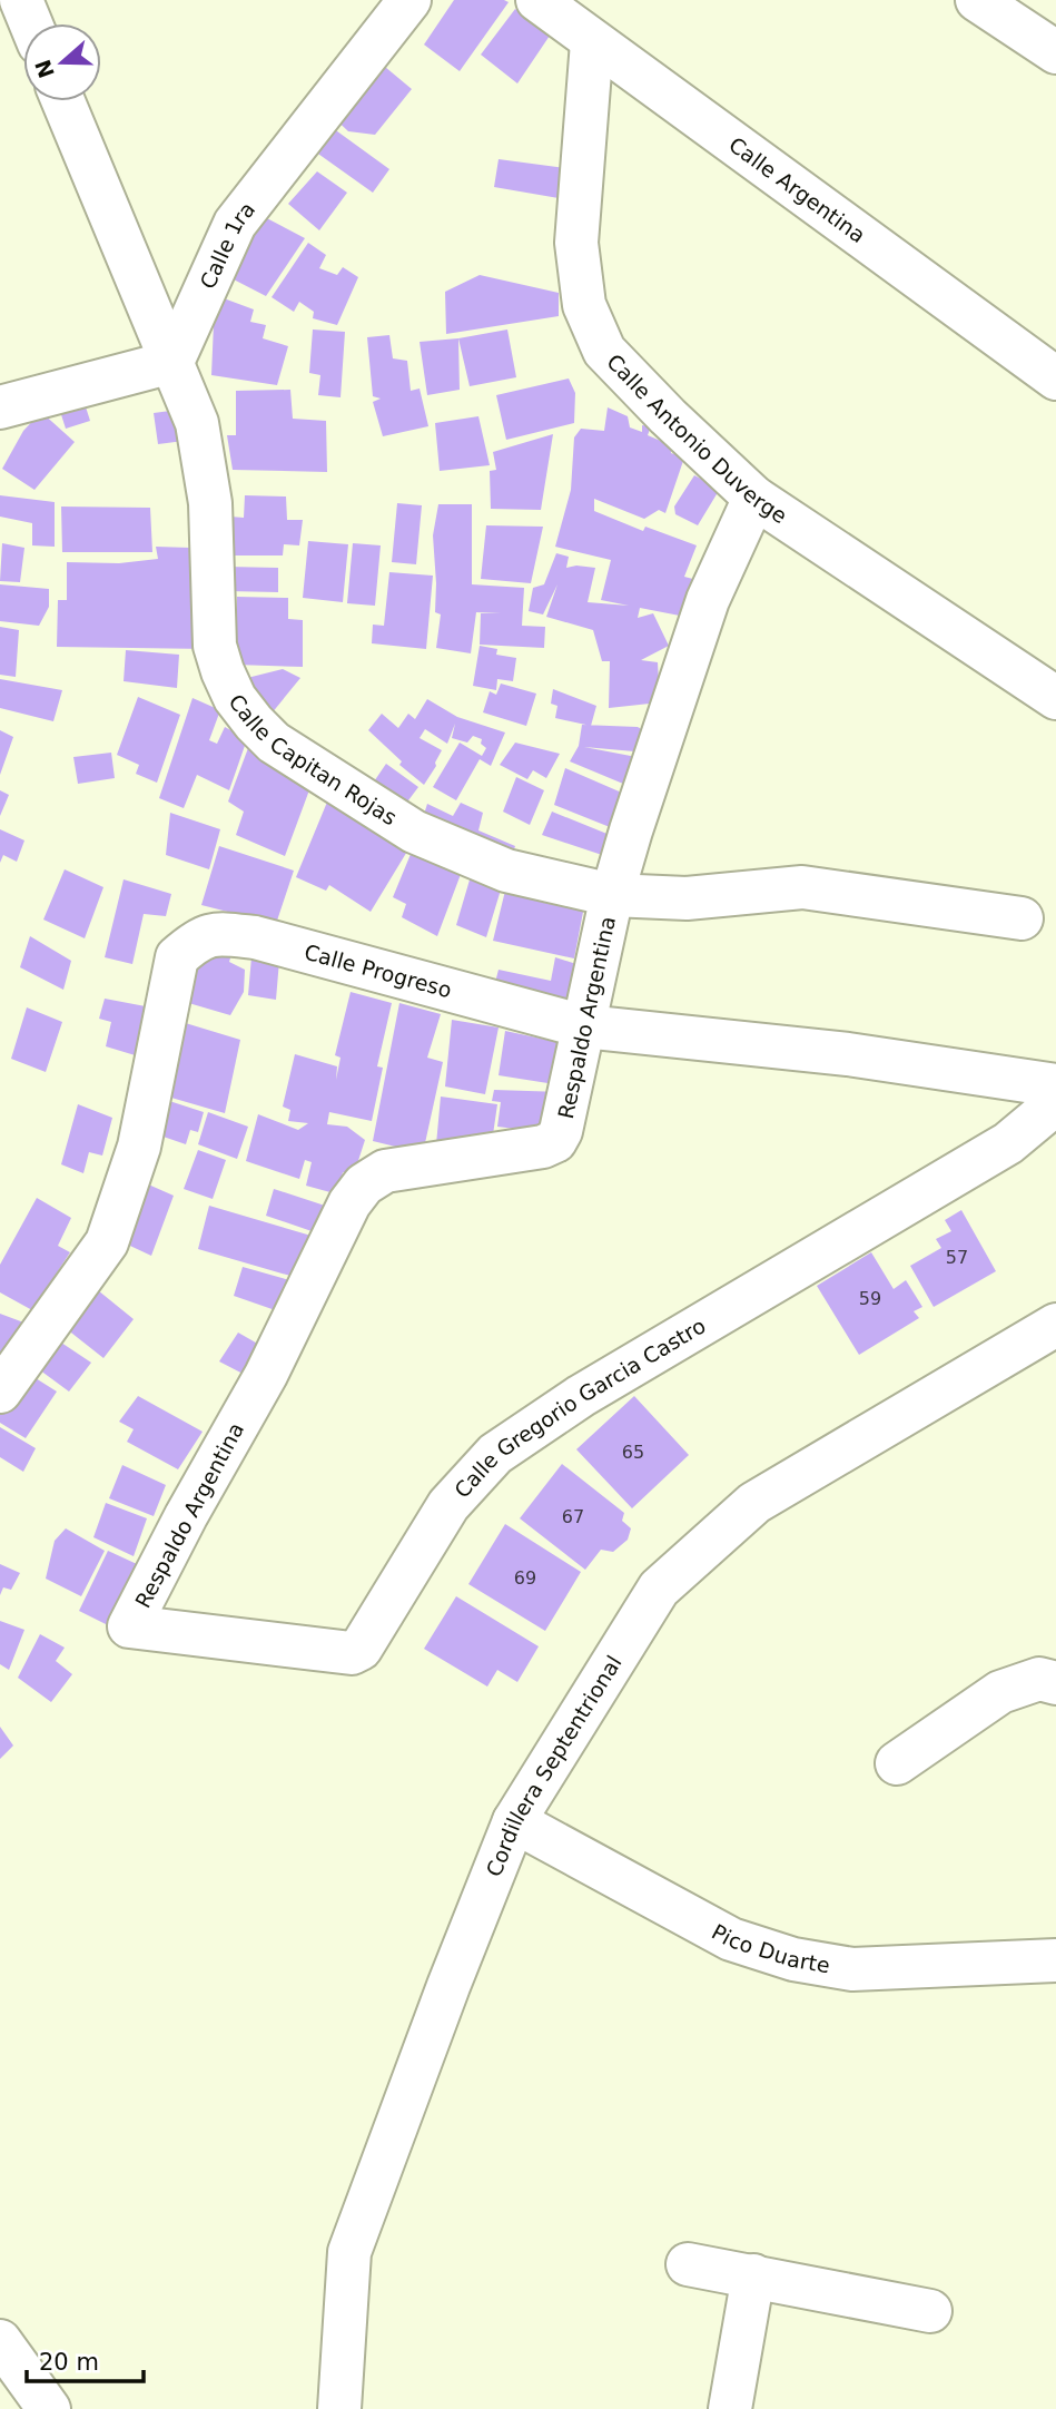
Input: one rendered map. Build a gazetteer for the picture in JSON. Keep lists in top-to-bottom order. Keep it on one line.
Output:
{"streets":{"street":["Calle Argentina","Calle 1ra","Calle Antonio Duverge","Calle Capitan Rojas","Calle Progreso","Respaldo Argentina","Calle Gregorio Garcia Castro","Cordillera Septentrional","Pico Duarte"]},"crossings":[["Calle Argentina","Calle Antonio Duverge"],["Calle 1ra","Calle Capitan Rojas"],["Calle Antonio Duverge","Respaldo Argentina"],["Calle Capitan Rojas","Respaldo Argentina"],["Calle Progreso","Respaldo Argentina"],["Respaldo Argentina","Calle Gregorio Garcia Castro"],["Cordillera Septentrional","Pico Duarte"]],"house_numbers":["57","59","65","67","69"],"scale_bar":"20 m","north":"left"}
